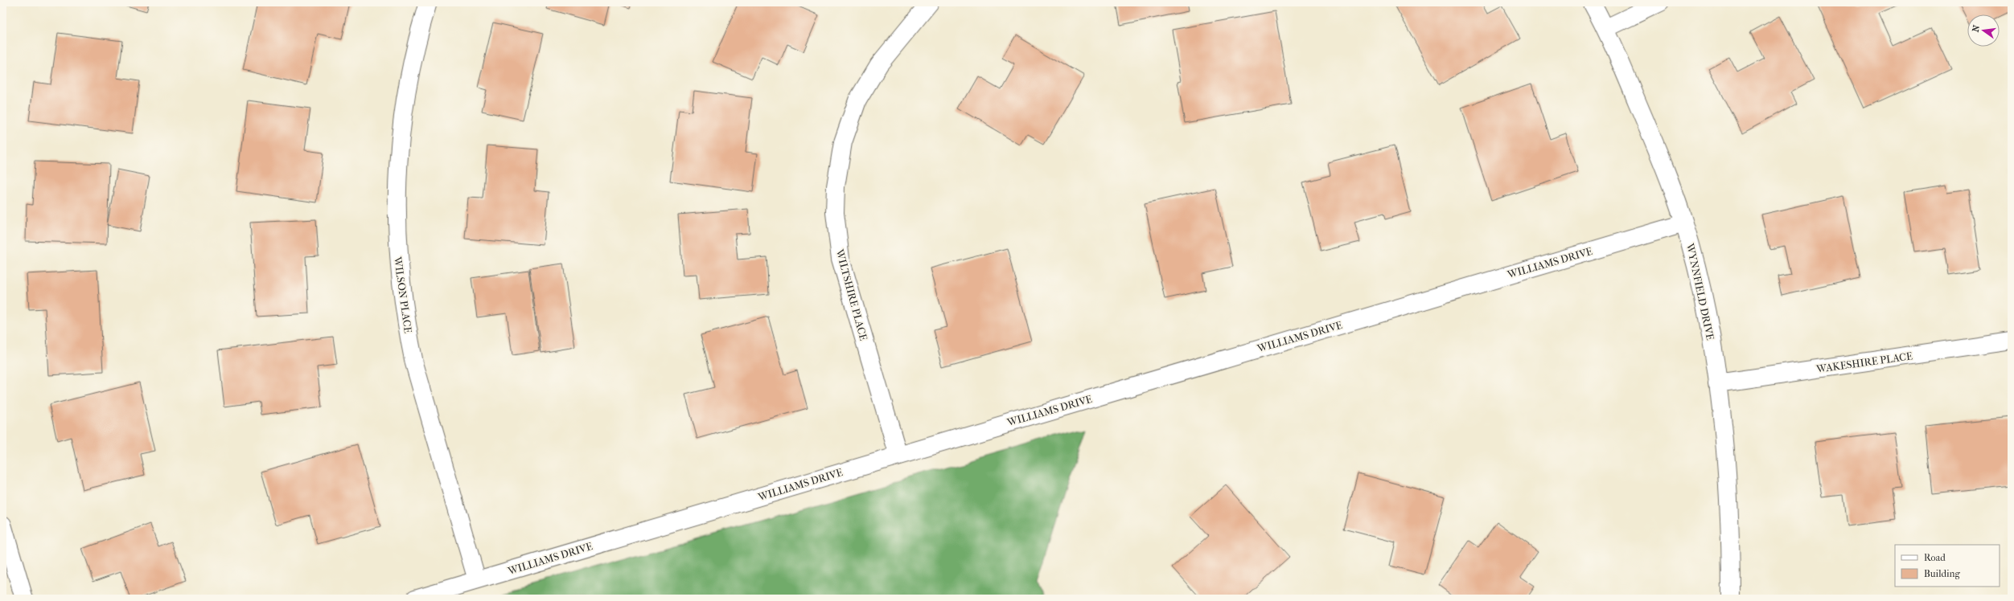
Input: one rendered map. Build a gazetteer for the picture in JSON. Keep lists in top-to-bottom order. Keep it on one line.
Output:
{"streets":{"street":["WILLIAMS DRIVE","WYNNFIELD DRIVE","WILSON PLACE","WILTSHIRE PLACE","WAKESHIRE PLACE"]},"crossings":[["WILLIAMS DRIVE","WYNNFIELD DRIVE"],["WILLIAMS DRIVE","WILSON PLACE"],["WILLIAMS DRIVE","WILTSHIRE PLACE"],["WYNNFIELD DRIVE","WAKESHIRE PLACE"]],"legend":["Road","Building"],"north":"left"}
